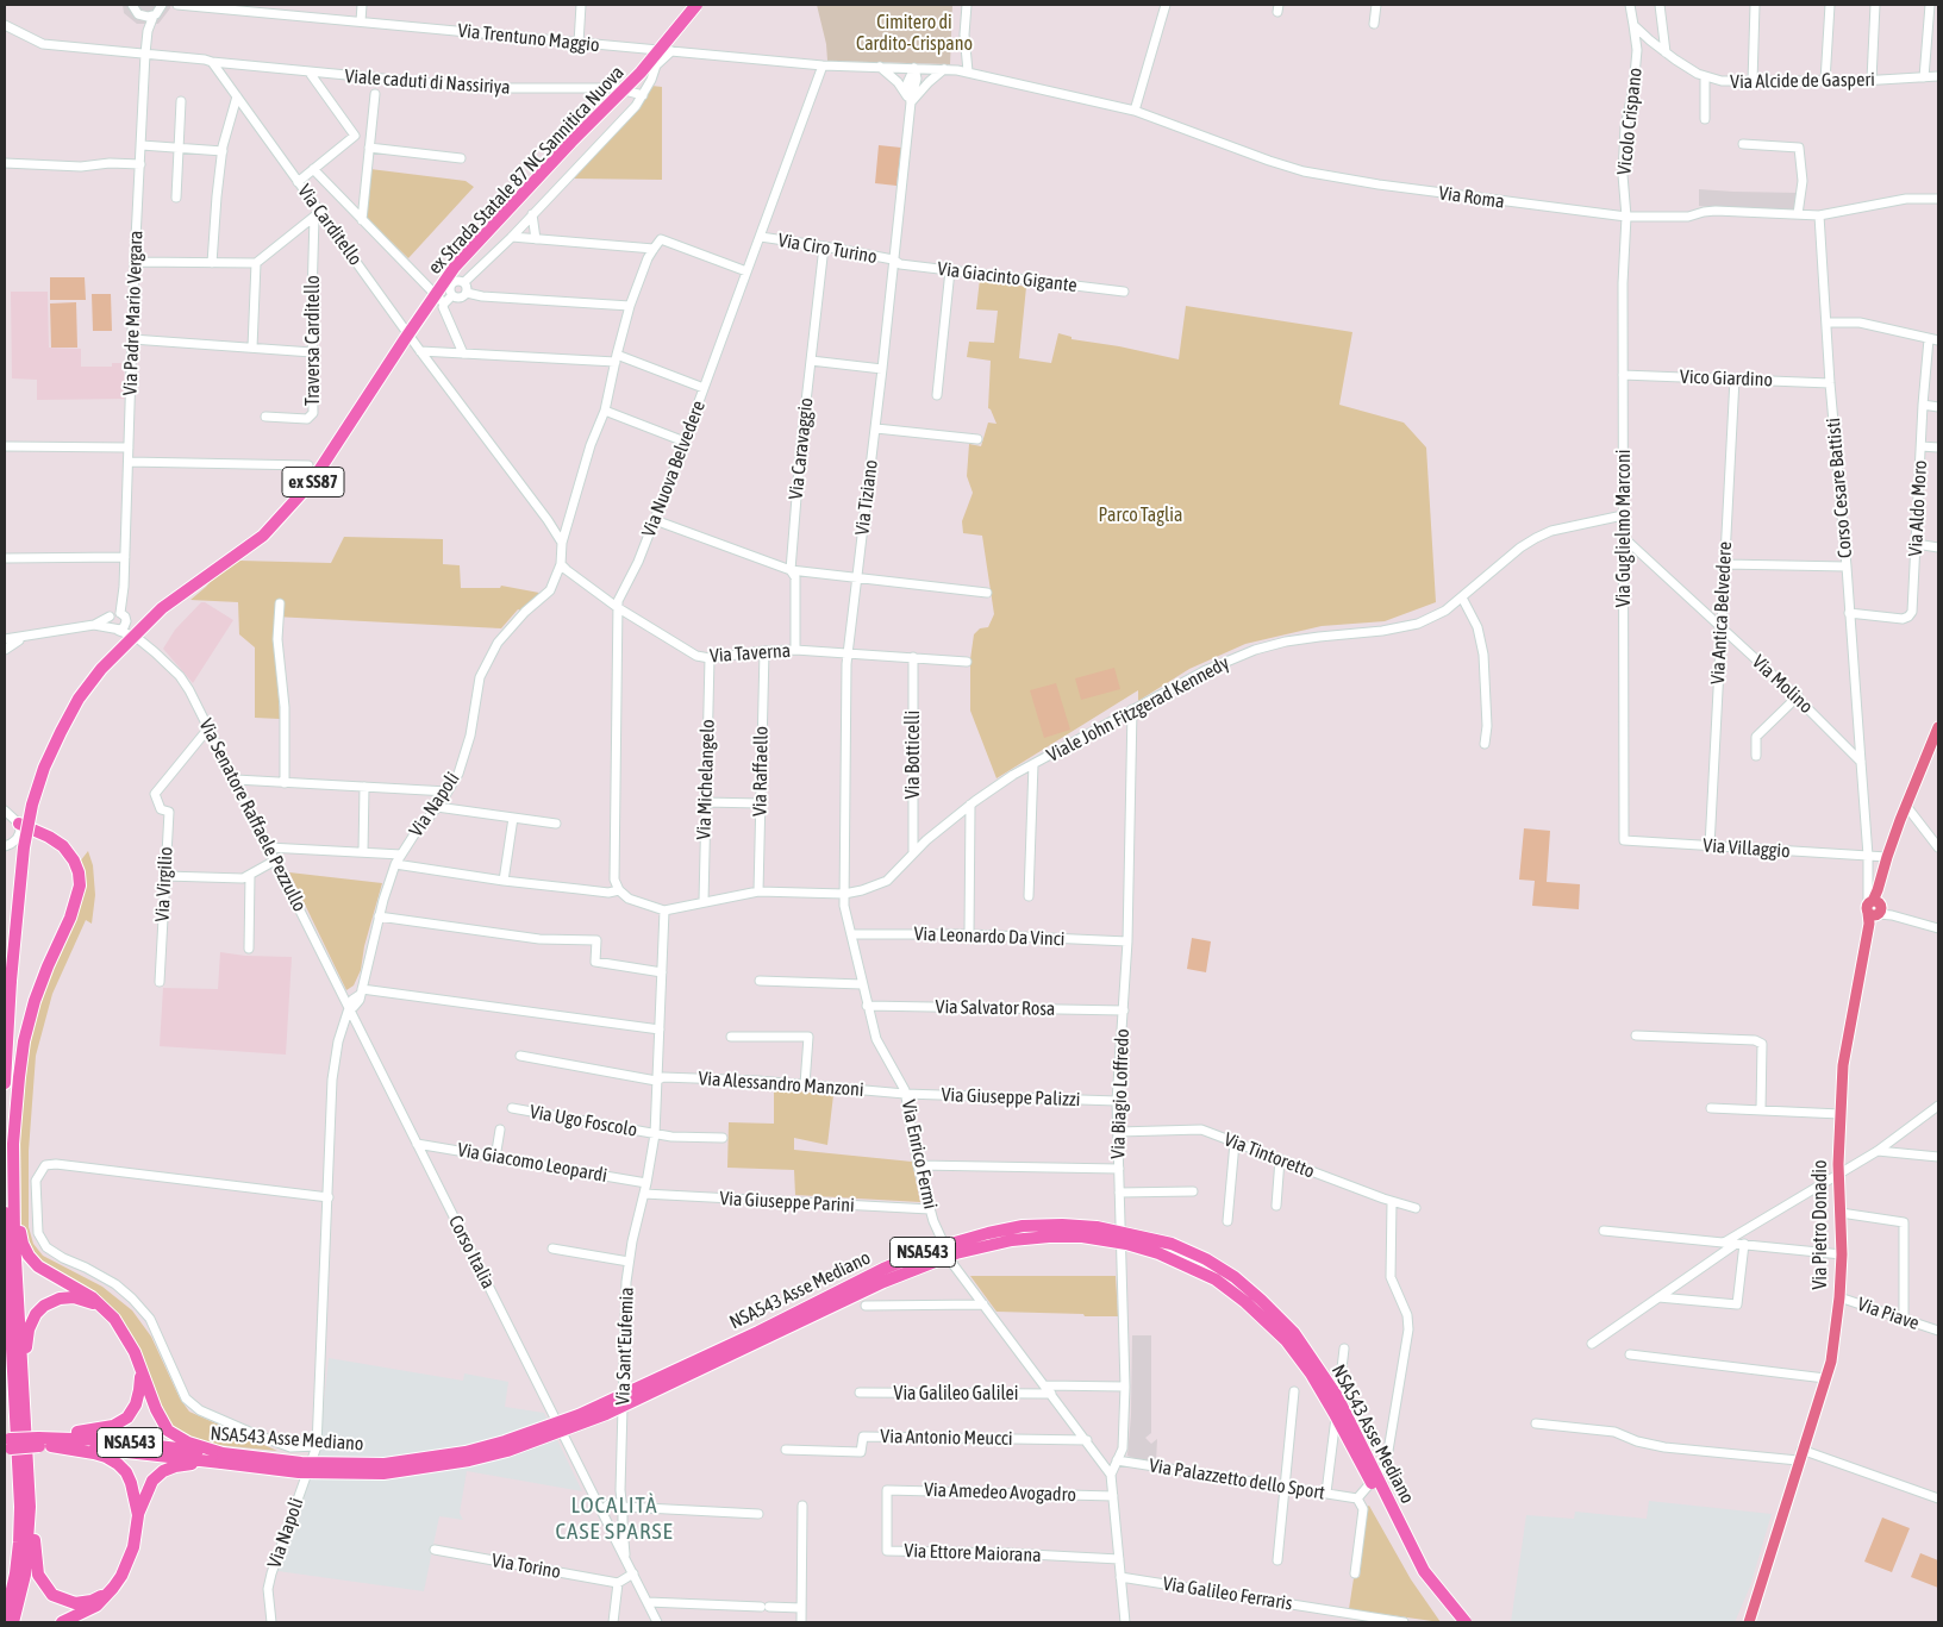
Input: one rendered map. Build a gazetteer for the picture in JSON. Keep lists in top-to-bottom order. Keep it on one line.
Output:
{"streets":{"highway":["ex Strada Statale 87 NC Sannitica Nuova","ex SS87","NSA543","NSA543 Asse Mediano"],"main road":["Via Pietro Donadio"],"street":["Via Trentuno Maggio","Via Alcide de Gasperi","Viale caduti di Nassiriya","Vicolo Crispano","Via Roma","Via Carditello","Via Ciro Turino","Via Giacinto Gigante","Via Padre Mario Vergara","Traversa Carditello","Vico Giardino","Via Caravaggio","Via Nuova Belvedere","Corso Cesare Battisti","Via Tiziano","Via Aldo Moro","Via Guglielmo Marconi","Via Antica Belvedere","Via Taverna","Via Molino","Viale John Fitzgerad Kennedy","Via Botticelli","Via Raffaello","Via Michelangelo","Via Napoli","Via Senatore Raffaele Pezzullo","Via Villaggio","Via Virgilio","Via Leonardo Da Vinci","Via Salvator Rosa","Via Alessandro Manzoni","Via Biagio Loffredo","Via Giuseppe Palizzi","Via Ugo Foscolo","Via Enrico Fermi","Via Tintoretto","Via Giacomo Leopardi","Via Giuseppe Parini","Corso Italia","Via Piave","Via Sant'Eufemia","Via Galileo Galilei","Via Antonio Meucci","Via Palazzetto dello Sport","Via Amedeo Avogadro","Via Ettore Maiorana","Via Torino","Via Galileo Ferraris"]},"crossings":[["Via Trentuno Maggio","Via Roma"],["Via Trentuno Maggio","Via Nuova Belvedere"],["Via Trentuno Maggio","Via Tiziano"],["Via Alcide de Gasperi","Vicolo Crispano"],["Viale caduti di Nassiriya","Via Carditello"],["Vicolo Crispano","Via Roma"],["Vicolo Crispano","Via Guglielmo Marconi"],["Via Roma","Corso Cesare Battisti"],["Via Roma","Via Guglielmo Marconi"],["Via Carditello","Traversa Carditello"],["Via Ciro Turino","Via Giacinto Gigante"],["Via Ciro Turino","Via Caravaggio"],["Via Ciro Turino","Via Nuova Belvedere"],["Via Ciro Turino","Via Tiziano"],["Via Giacinto Gigante","Via Tiziano"],["Via Padre Mario Vergara","Via Senatore Raffaele Pezzullo"],["Vico Giardino","Corso Cesare Battisti"],["Vico Giardino","Via Guglielmo Marconi"],["Vico Giardino","Via Antica Belvedere"],["Via Caravaggio","Via Taverna"],["Via Nuova Belvedere","Via Taverna"],["Corso Cesare Battisti","Via Aldo Moro"],["Corso Cesare Battisti","Via Molino"],["Corso Cesare Battisti","Via Villaggio"],["Corso Cesare Battisti","Via Pietro Donadio"],["Via Tiziano","Via Taverna"],["Via Tiziano","Viale John Fitzgerad Kennedy"],["Via Tiziano","Via Enrico Fermi"],["Via Guglielmo Marconi","Via Molino"],["Via Guglielmo Marconi","Viale John Fitzgerad Kennedy"],["Via Guglielmo Marconi","Via Villaggio"],["Via Antica Belvedere","Via Molino"],["Via Antica Belvedere","Via Villaggio"],["Via Taverna","Via Botticelli"],["Via Taverna","Via Raffaello"],["Via Taverna","Via Michelangelo"],["Via Taverna","Via Napoli"],["Viale John Fitzgerad Kennedy","Via Botticelli"],["Viale John Fitzgerad Kennedy","Via Raffaello"],["Viale John Fitzgerad Kennedy","Via Michelangelo"],["Viale John Fitzgerad Kennedy","Via Biagio Loffredo"],["Viale John Fitzgerad Kennedy","Via Enrico Fermi"],["Viale John Fitzgerad Kennedy","Via Sant'Eufemia"],["Via Napoli","Via Senatore Raffaele Pezzullo"],["Via Napoli","Corso Italia"],["Via Senatore Raffaele Pezzullo","Via Virgilio"],["Via Senatore Raffaele Pezzullo","Corso Italia"],["Via Villaggio","Via Pietro Donadio"],["Via Leonardo Da Vinci","Via Biagio Loffredo"],["Via Leonardo Da Vinci","Via Enrico Fermi"],["Via Salvator Rosa","Via Biagio Loffredo"],["Via Salvator Rosa","Via Enrico Fermi"],["Via Alessandro Manzoni","Via Giuseppe Palizzi"],["Via Alessandro Manzoni","Via Enrico Fermi"],["Via Alessandro Manzoni","Via Sant'Eufemia"],["Via Biagio Loffredo","Via Giuseppe Palizzi"],["Via Biagio Loffredo","Via Enrico Fermi"],["Via Biagio Loffredo","Via Tintoretto"],["Via Biagio Loffredo","Via Palazzetto dello Sport"],["Via Giuseppe Palizzi","Via Enrico Fermi"],["Via Ugo Foscolo","Via Sant'Eufemia"],["Via Enrico Fermi","Via Giuseppe Parini"],["Via Enrico Fermi","Via Galileo Galilei"],["Via Enrico Fermi","Via Antonio Meucci"],["Via Enrico Fermi","Via Amedeo Avogadro"],["Via Enrico Fermi","Via Ettore Maiorana"],["Via Enrico Fermi","Via Galileo Ferraris"],["Via Giacomo Leopardi","Corso Italia"],["Via Giacomo Leopardi","Via Sant'Eufemia"],["Via Giuseppe Parini","Via Sant'Eufemia"],["Via Pietro Donadio","Via Piave"],["Corso Italia","Via Sant'Eufemia"],["Via Amedeo Avogadro","Via Ettore Maiorana"]],"districts":["LOCALITÀ CASE SPARSE"],"parks":["Cimitero di Cardito-Crispano","Parco Taglia"]}
